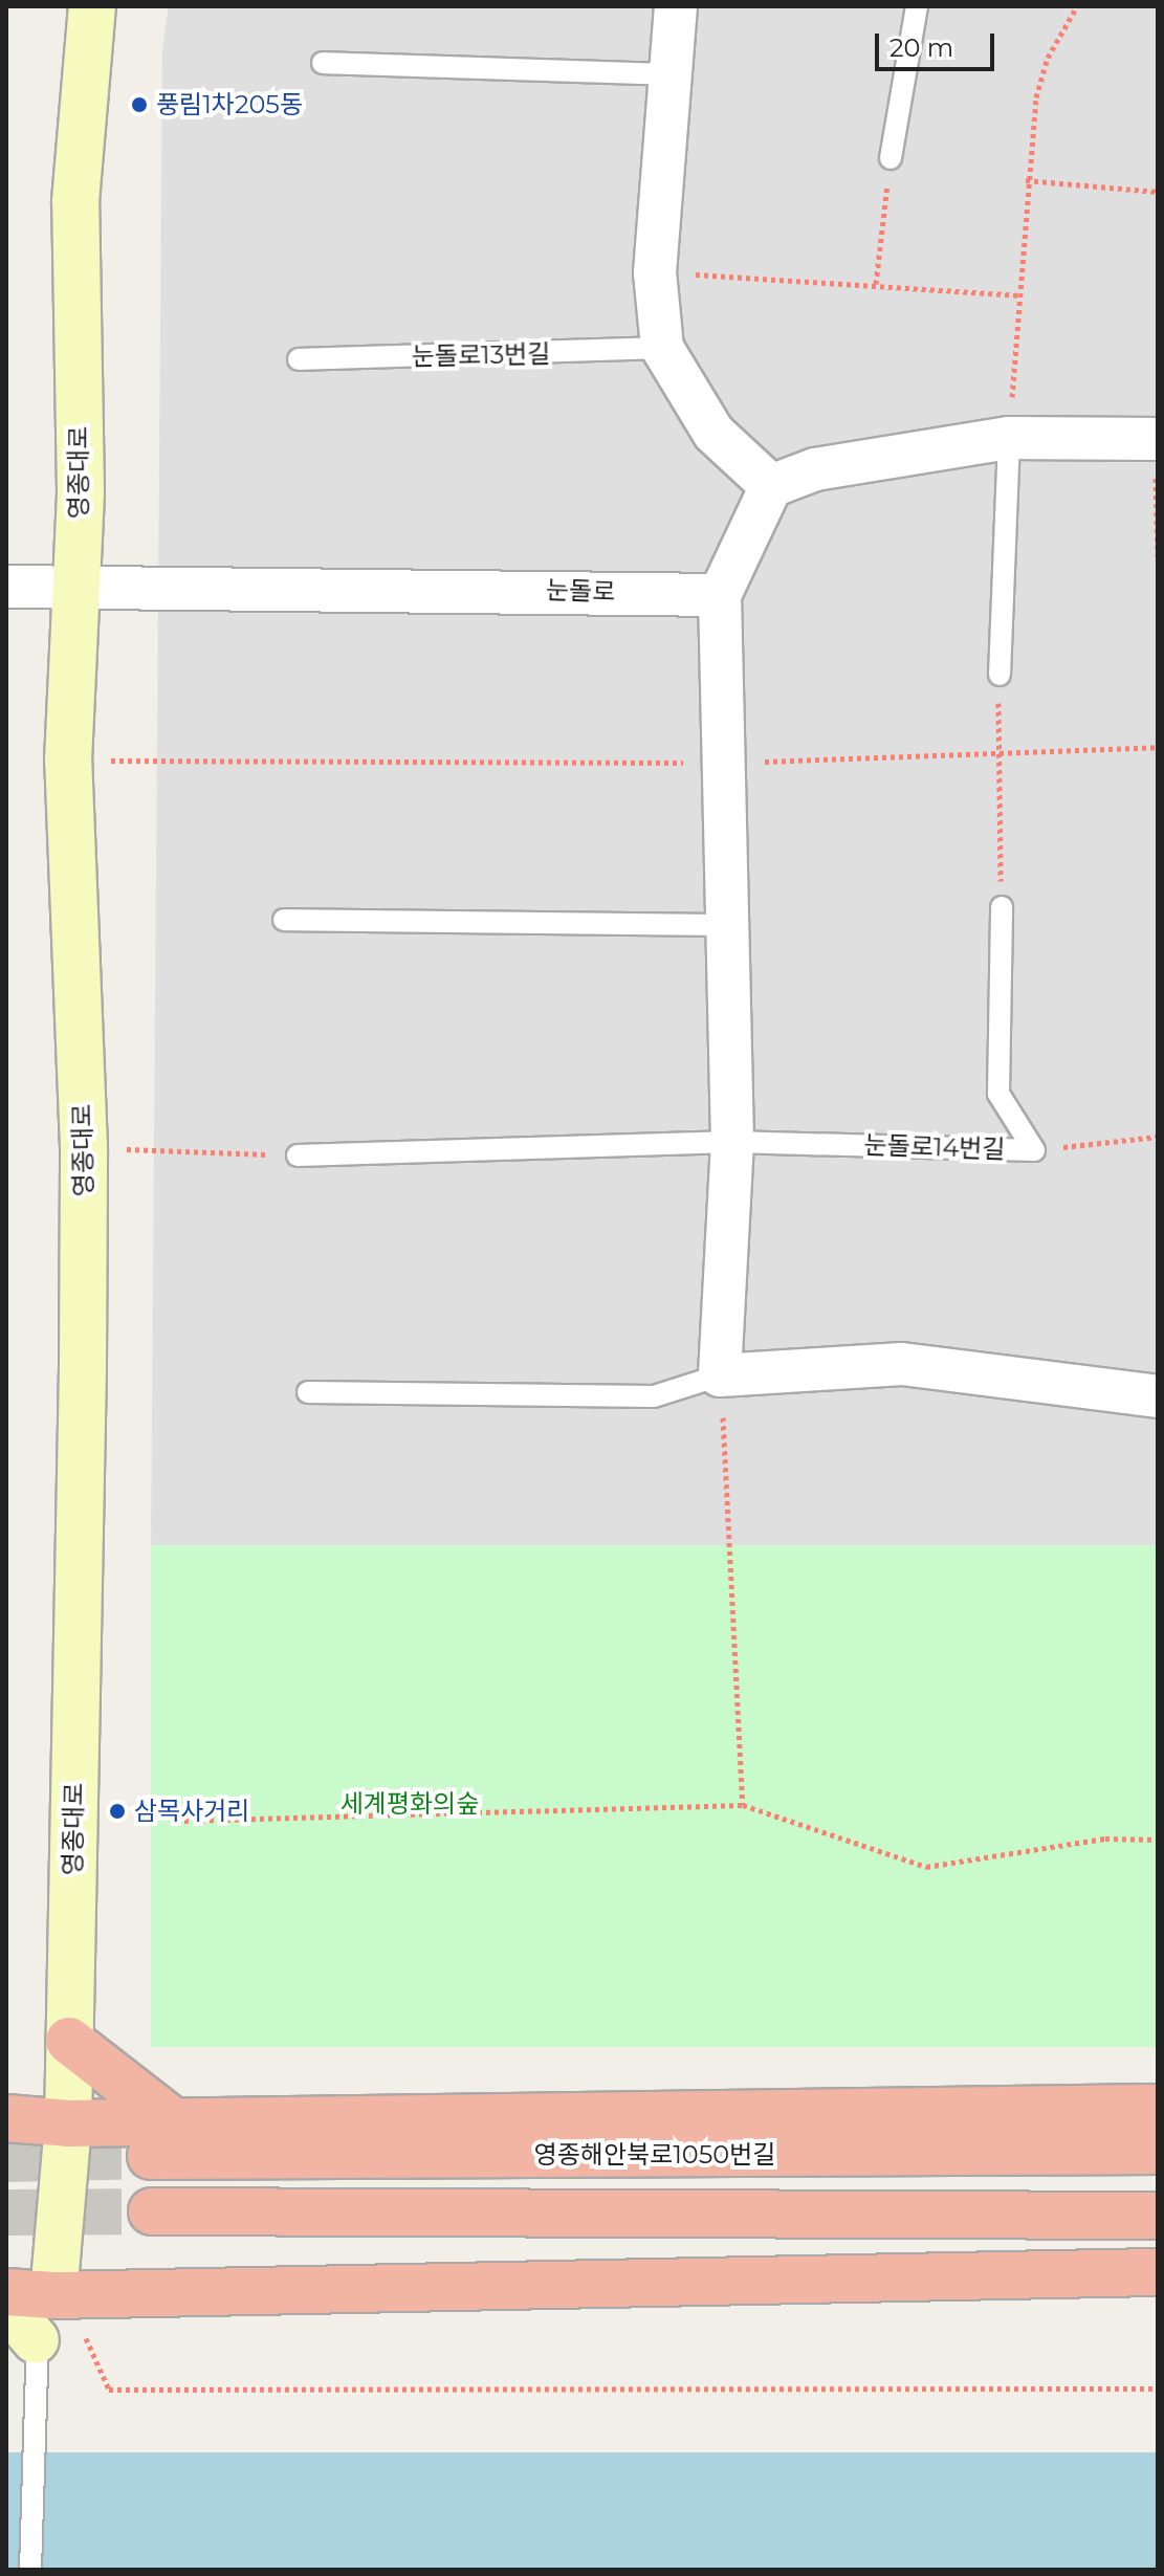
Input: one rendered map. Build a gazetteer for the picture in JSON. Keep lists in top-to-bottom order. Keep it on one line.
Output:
{"streets":{"highway":["영종해안북로1050번길"],"main road":["영종대로"],"street":["눈돌로"],"lane":["눈돌로13번길","눈돌로14번길"]},"crossings":[["영종대로","눈돌로"]],"parks":["세계평화의숲"],"places":["풍림1차205동","삼목사거리"],"scale_bar":"20 m"}
